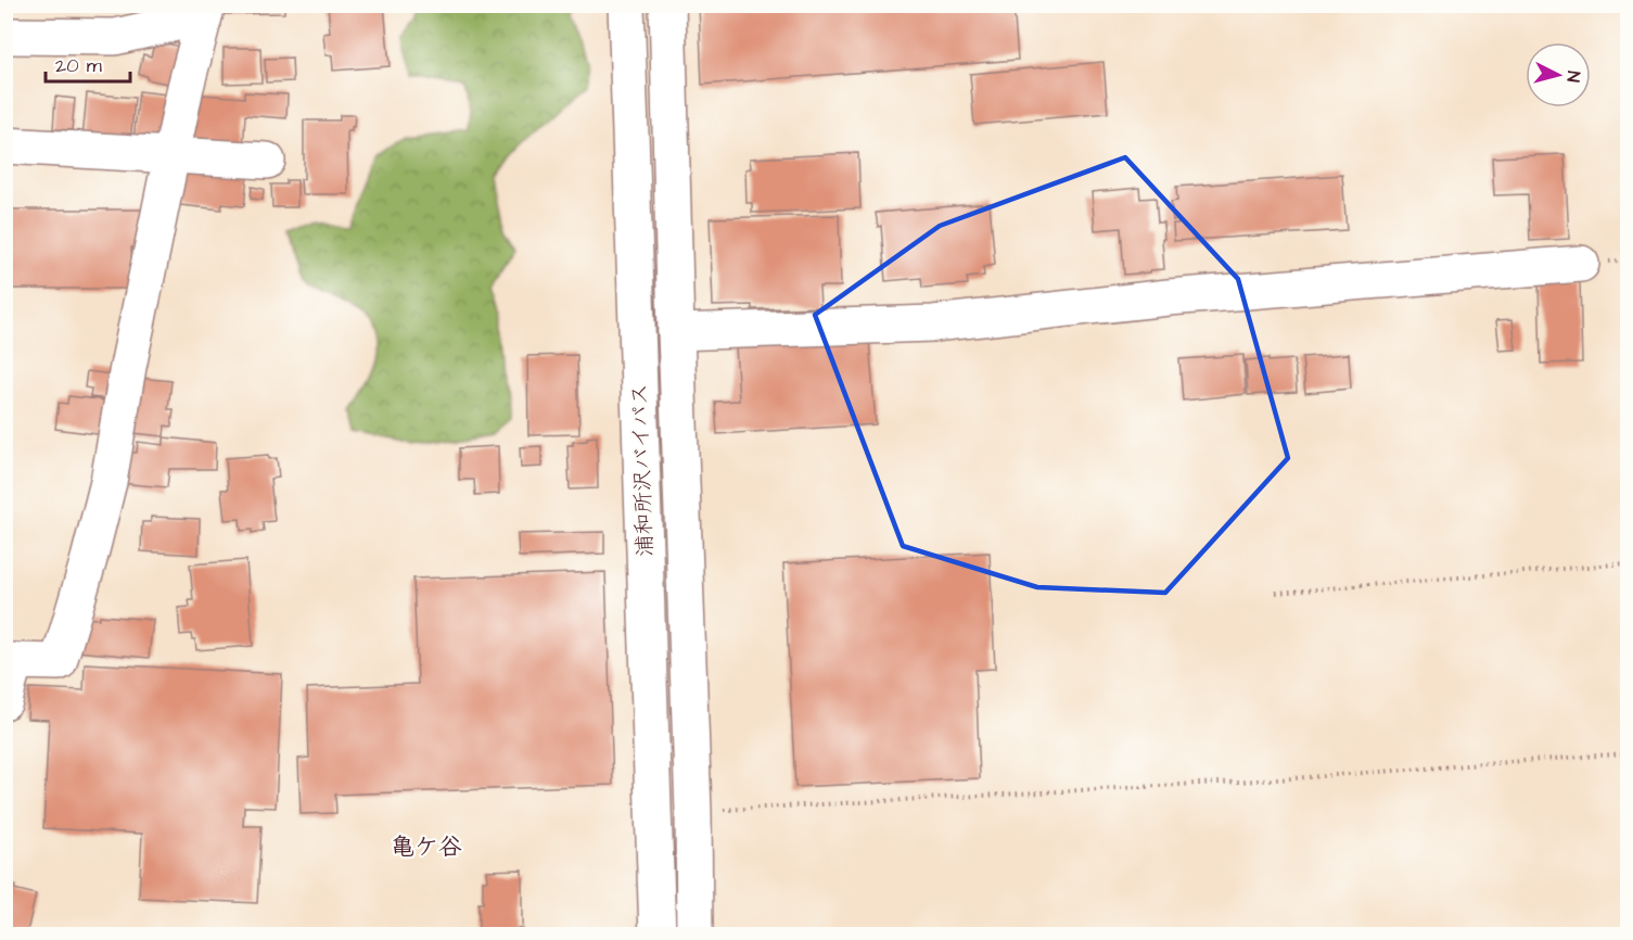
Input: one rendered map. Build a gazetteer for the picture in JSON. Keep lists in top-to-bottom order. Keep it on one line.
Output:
{"streets":{"main road":["浦和所沢バイパス"]},"districts":["亀ケ谷"],"scale_bar":"20 m","north":"right"}
